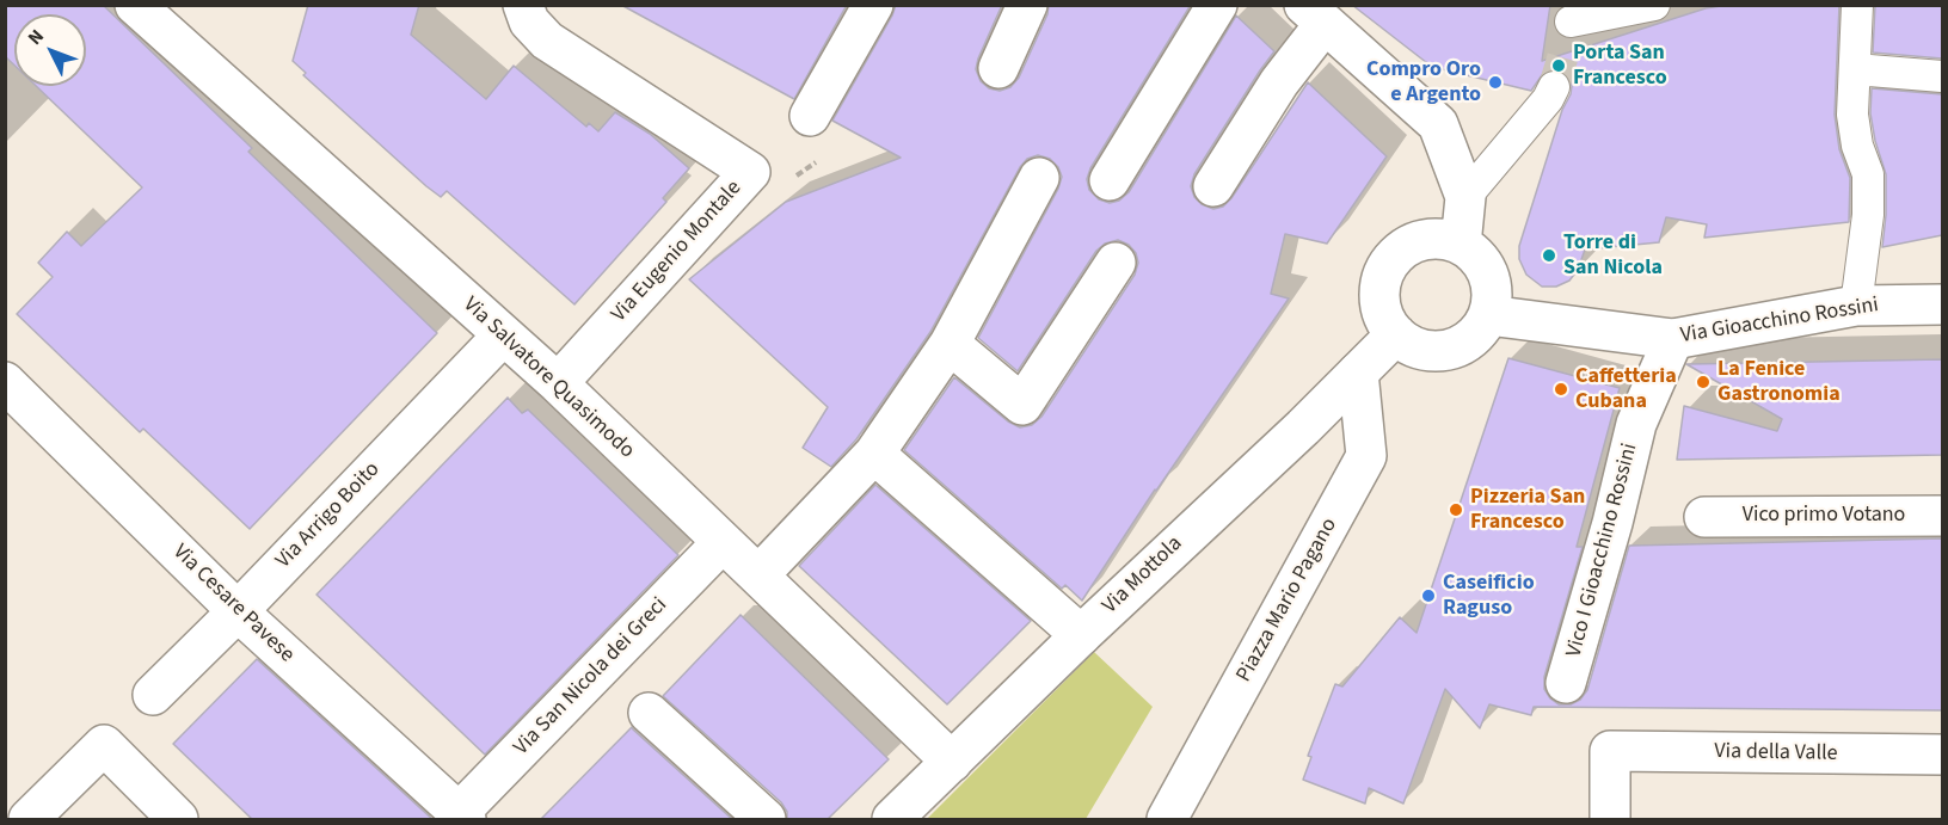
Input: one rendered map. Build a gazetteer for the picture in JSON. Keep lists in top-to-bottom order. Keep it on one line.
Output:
{"streets":{"street":["Via Eugenio Montale","Via Gioacchino Rossini","Via Salvatore Quasimodo","Via Arrigo Boito","Vico primo Votano","Vico I Gioacchino Rossini","Via Mottola","Piazza Mario Pagano","Via Cesare Pavese","Via San Nicola dei Greci","Via della Valle"]},"crossings":[["Via Eugenio Montale","Via Salvatore Quasimodo"],["Via Gioacchino Rossini","Vico I Gioacchino Rossini"],["Via Gioacchino Rossini","Via Mottola"],["Via Salvatore Quasimodo","Via Arrigo Boito"],["Via Salvatore Quasimodo","Via Mottola"],["Via Salvatore Quasimodo","Via San Nicola dei Greci"],["Via Arrigo Boito","Via Cesare Pavese"],["Via Mottola","Piazza Mario Pagano"],["Via Cesare Pavese","Via San Nicola dei Greci"]],"places":["Porta San Francesco","Compro Oro e Argento","Torre di San Nicola","La Fenice Gastronomia","Caffetteria Cubana","Pizzeria San Francesco","Caseificio Raguso"],"north":"top left"}
